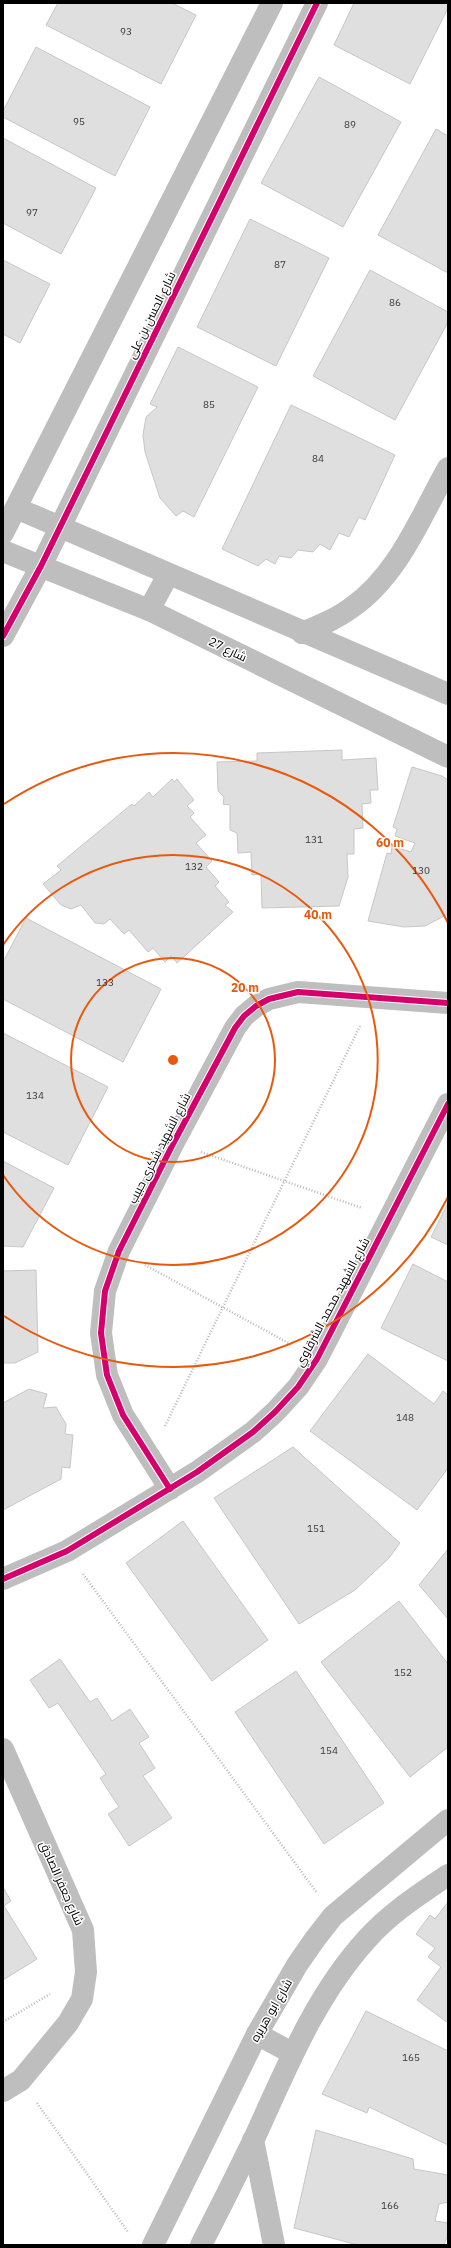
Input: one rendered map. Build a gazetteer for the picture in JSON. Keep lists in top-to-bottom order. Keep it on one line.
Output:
{"streets":{"street":["شارع الحسن بن على","شارع 27","شارع الشهيد شكرى حبيب","شارع الشهيد محمد الشرقاوي","شارع جعفر الصادق","شارع ابو هريره"]},"crossings":[["شارع الحسن بن على","شارع 27"],["شارع الشهيد شكرى حبيب","شارع الشهيد محمد الشرقاوي"]],"house_numbers":["93","95","89","97","87","86","85","84","131","132","130","133","134","148","151","152","154","165","166"],"rings":["60 m","40 m","20 m"]}
